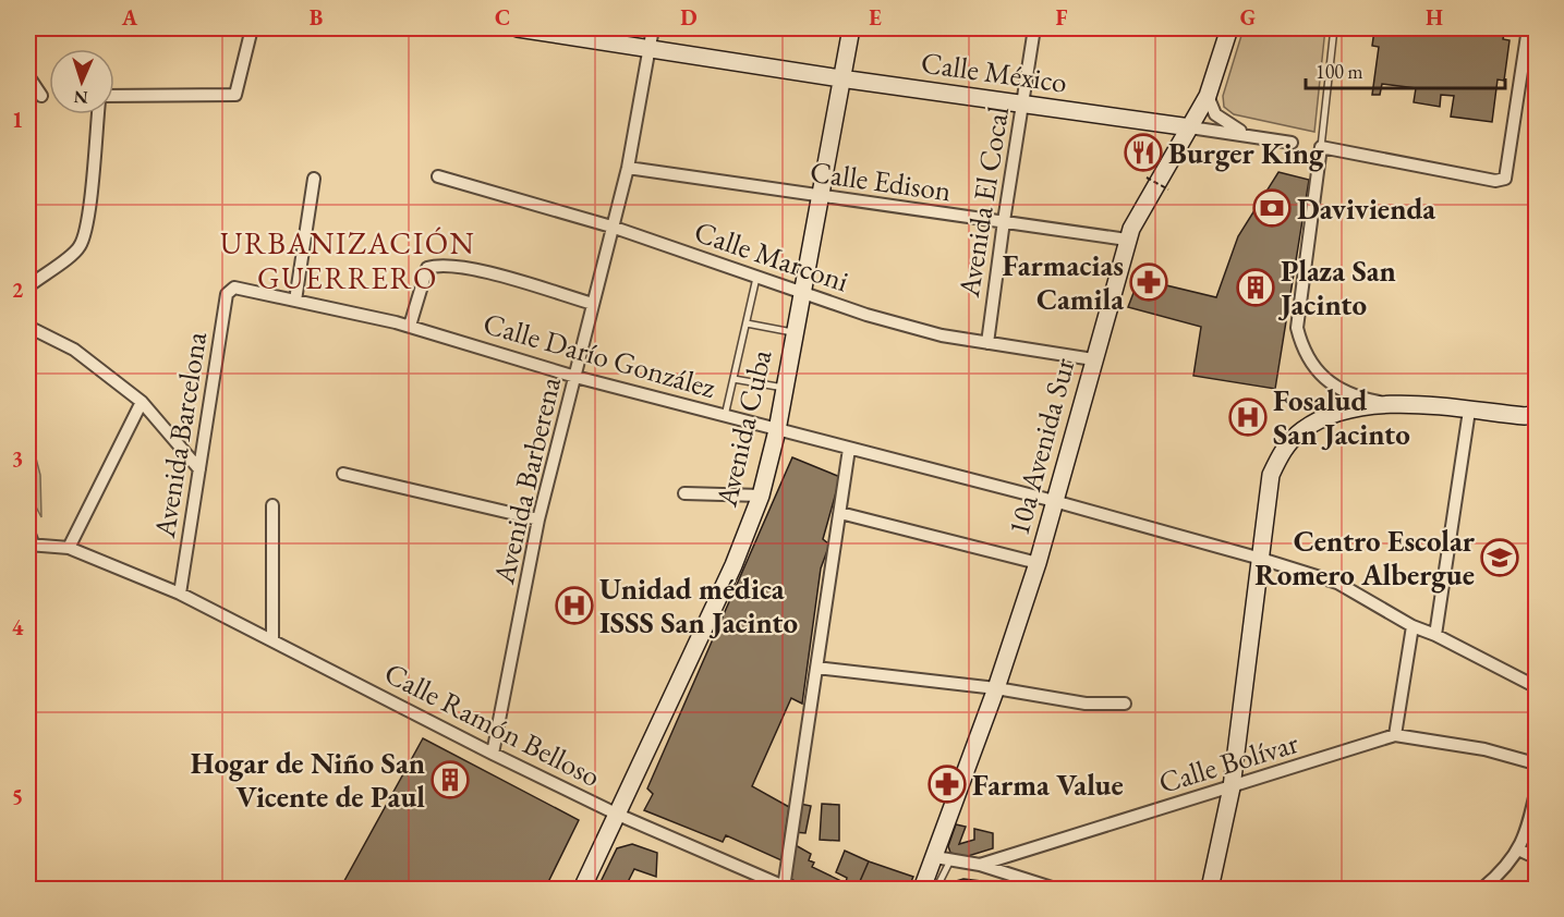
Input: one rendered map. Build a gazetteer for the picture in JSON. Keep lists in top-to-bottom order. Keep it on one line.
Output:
{"streets":{"main road":["Calle México","Avenida Cuba","10a Avenida Sur"],"street":["Calle Edison","Avenida El Cocal","Calle Marconi","Calle Darío González","Avenida Barcelona","Avenida Barberena","Calle Ramón Belloso","Calle Bolívar"]},"crossings":[["Calle México","Avenida El Cocal"],["Calle México","Avenida Cuba"],["Calle México","10a Avenida Sur"],["Calle México","Avenida Barberena"],["Calle Edison","Avenida El Cocal"],["Calle Edison","Avenida Cuba"],["Calle Edison","10a Avenida Sur"],["Calle Edison","Avenida Barberena"],["Avenida El Cocal","Calle Marconi"],["Calle Marconi","Avenida Cuba"],["Calle Marconi","10a Avenida Sur"],["Calle Marconi","Avenida Barberena"],["Calle Darío González","Avenida Cuba"],["Calle Darío González","Avenida Barcelona"],["Calle Darío González","10a Avenida Sur"],["Calle Darío González","Avenida Barberena"],["Avenida Cuba","Calle Ramón Belloso"],["Avenida Barcelona","Calle Ramón Belloso"],["10a Avenida Sur","Calle Bolívar"],["Avenida Barberena","Calle Ramón Belloso"]],"districts":["URBANIZACIÓN GUERRERO"],"places":{"restaurant":["Burger King"],"bank":["Davivienda"],"pharmacy":["Farmacias Camila","Farma Value"],"building":["Plaza San Jacinto","Hogar de Niño San Vicente de Paul"],"hospital":["Fosalud San Jacinto","Unidad médica ISSS San Jacinto"],"school or university":["Centro Escolar Romero Albergue"]},"scale_bar":"100 m","north":"bottom","grid":{"columns":["A","B","C","D","E","F","G","H"],"rows":["1","2","3","4","5"]}}
